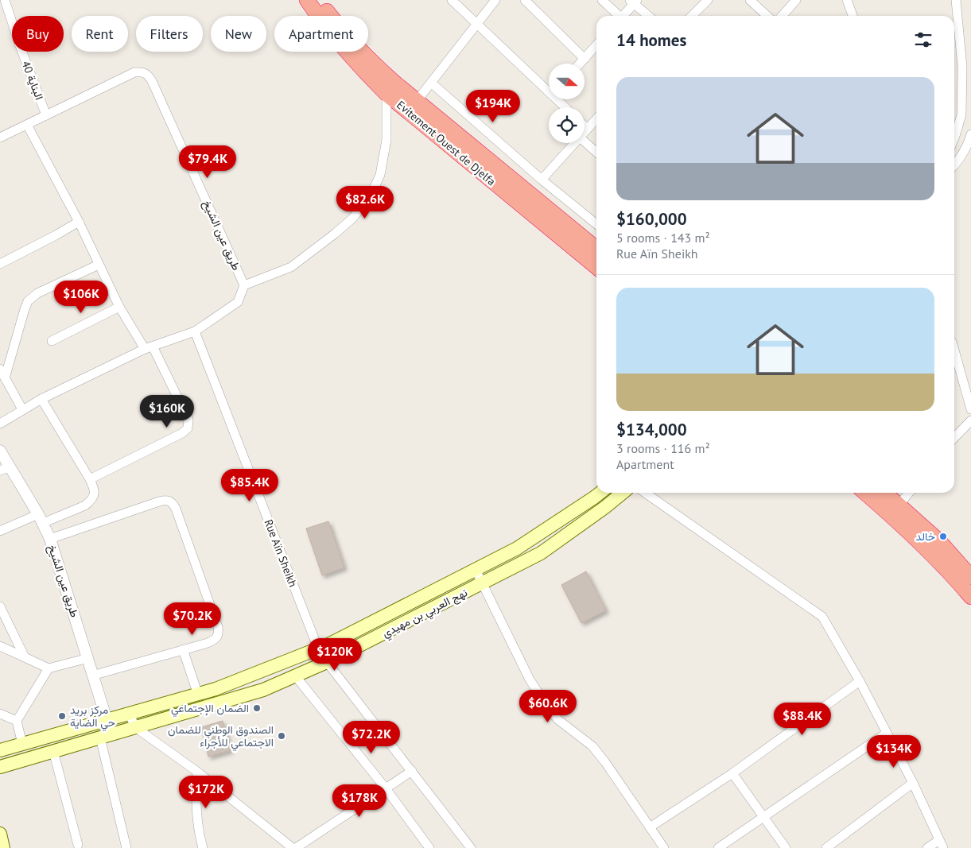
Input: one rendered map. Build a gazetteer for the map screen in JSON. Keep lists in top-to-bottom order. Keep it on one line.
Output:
{"streets":{"highway":["Evitement Ouest de Djelfa"],"main road":["نهج العربي بن مهيدي"],"street":["البناية 40","طريق عين الشيخ","Rue Aïn Sheikh"]},"crossings":[["البناية 40","طريق عين الشيخ"],["طريق عين الشيخ","نهج العربي بن مهيدي"],["Rue Aïn Sheikh","نهج العربي بن مهيدي"]],"places":["خالد","الضمان الإجتماعي","مركز بريد حي الضاية","الصندوق الوطني للضمان الاجتماعي للأجراء"],"north":"right","page":{"chip":["Buy","Rent","Filters","New","Apartment"],"heading":"14 homes","list":[{"name":"$160,000","note":"5 rooms · 143 m² · Rue Aïn Sheikh"},{"name":"$134,000","note":"3 rooms · 116 m² · Apartment"}],"price":["$194K","$79.4K","$82.6K","$106K","$160K","$85.4K","$70.2K","$120K","$60.6K","$88.4K","$72.2K","$134K","$172K","$178K"]}}
